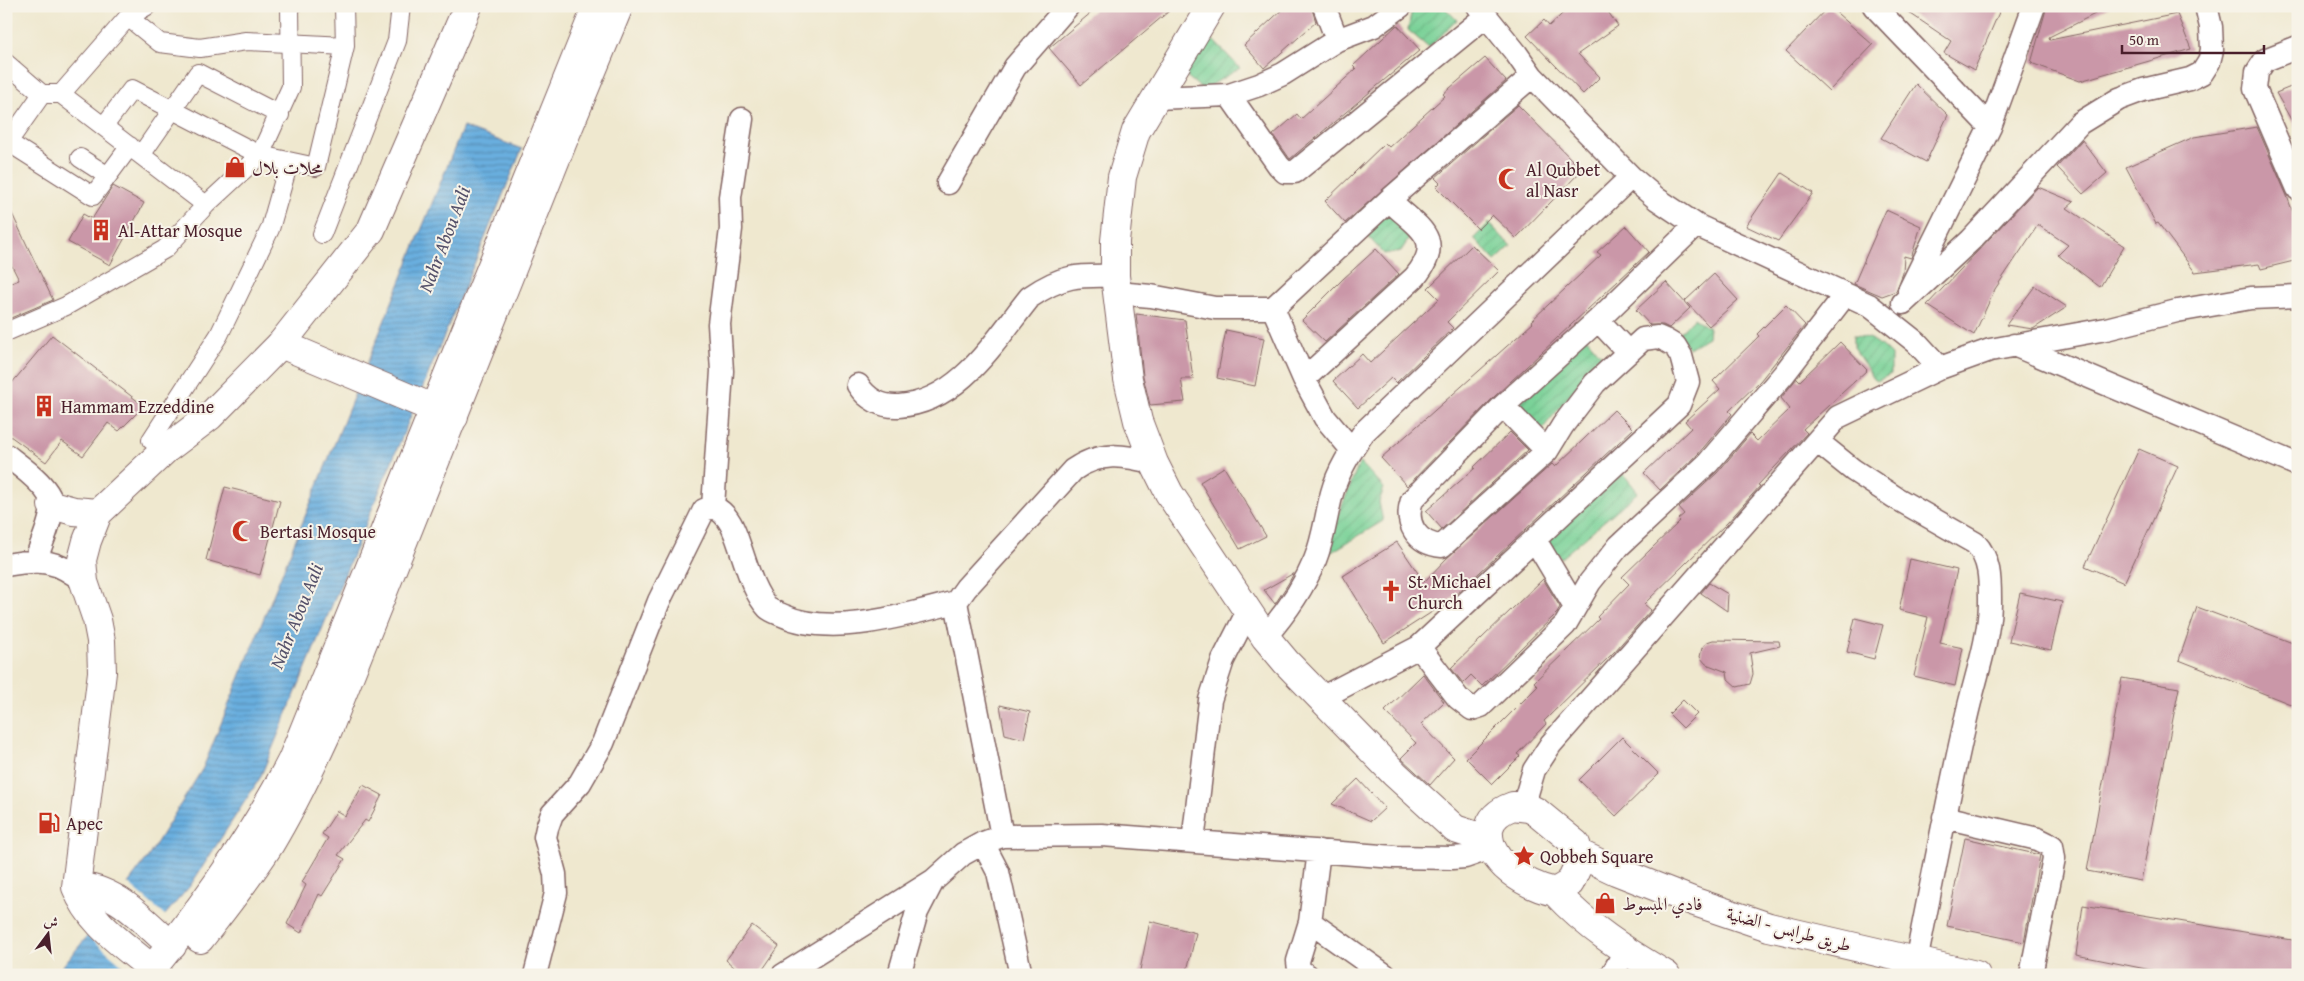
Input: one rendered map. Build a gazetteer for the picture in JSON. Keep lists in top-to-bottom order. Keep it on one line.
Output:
{"streets":{"main road":["طريق طرابس - الضنية"]},"water":["Nahr Abou Aali"],"places":{"shop":["محلات بلال","فادي المبسوط"],"mosque":["Al Qubbet al Nasr","Bertasi Mosque"],"building":["Al-Attar Mosque","Hammam Ezzeddine"],"church":["St. Michael Church"],"fuel station":["Apec"],"place":["Qobbeh Square"]},"scale_bar":"50 m","north":"top"}
